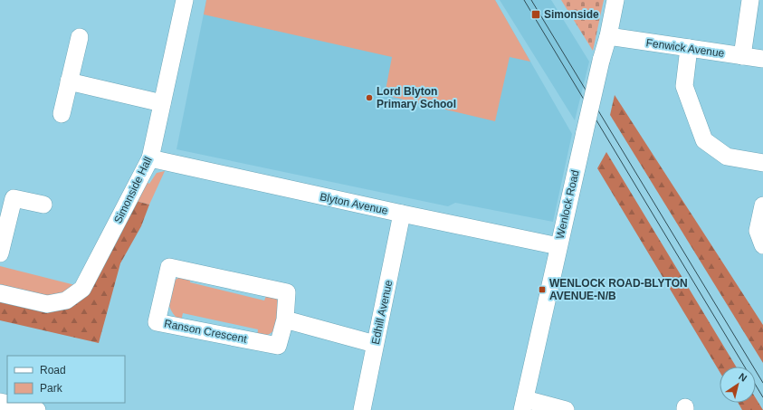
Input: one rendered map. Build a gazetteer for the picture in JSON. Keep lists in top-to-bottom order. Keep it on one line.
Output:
{"streets":{"street":["Fenwick Avenue","Simonside Hall","Blyton Avenue","Wenlock Road","Edhill Avenue","Ranson Crescent"]},"crossings":[["Fenwick Avenue","Wenlock Road"],["Simonside Hall","Blyton Avenue"],["Blyton Avenue","Wenlock Road"],["Blyton Avenue","Edhill Avenue"]],"places":{"transit":["Simonside","WENLOCK ROAD-BLYTON AVENUE-N/B"],"other":["Lord Blyton Primary School"]},"legend":["Road","Park"],"north":"top right"}
